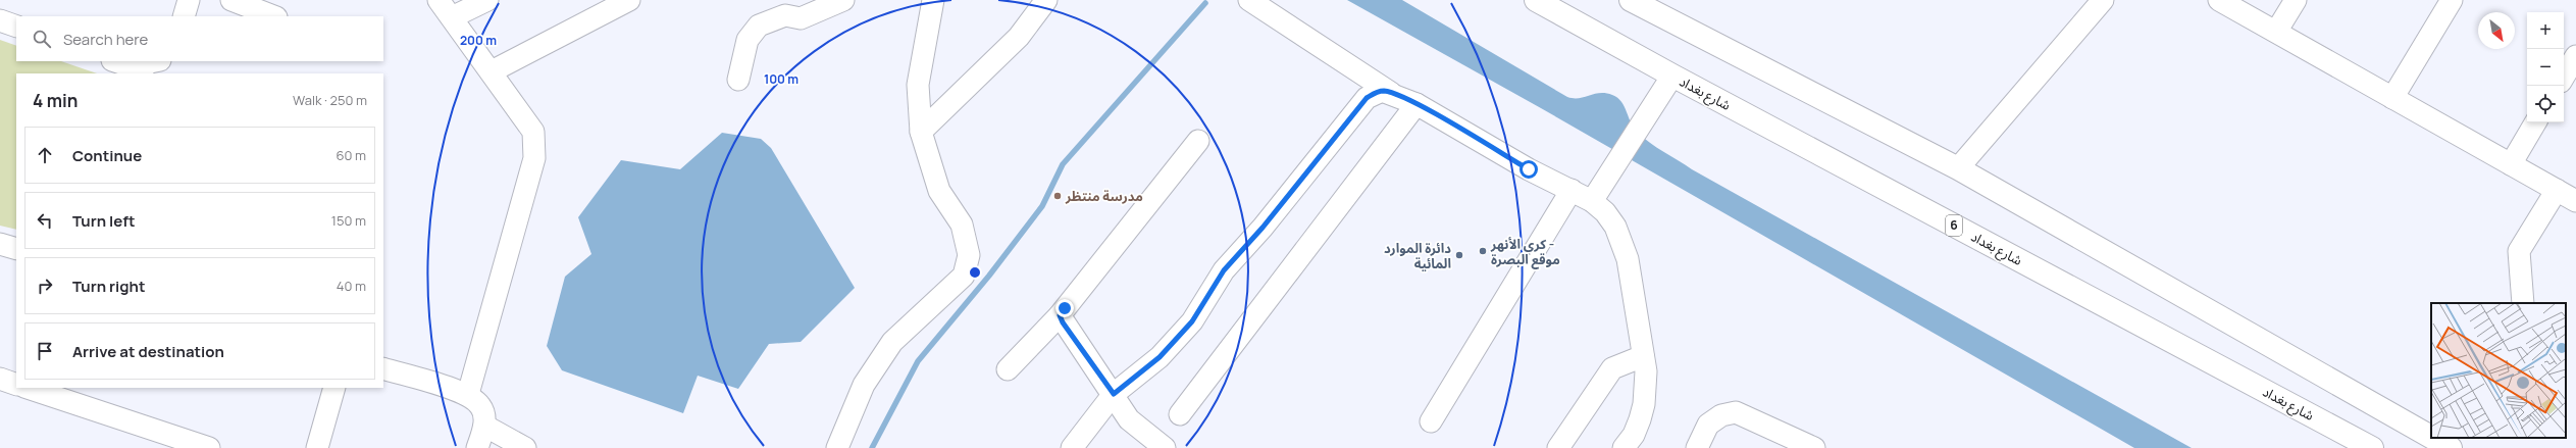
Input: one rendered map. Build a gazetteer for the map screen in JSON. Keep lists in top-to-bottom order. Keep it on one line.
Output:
{"streets":{"highway":["شارع بغداد","6"]},"places":["مدرسة منتظر","كري الأنهر - موقع البصرة","دائرة الموارد المائية"],"north":"bottom right","page":{"map_buttons":["+","−"],"search":"Search here","heading":["4 min","Walk · 250 m"],"list":[["Continue","60 m"],["Turn left","150 m"],["Turn right","40 m"],"Arrive at destination"]},"rings":["200 m","100 m"]}
